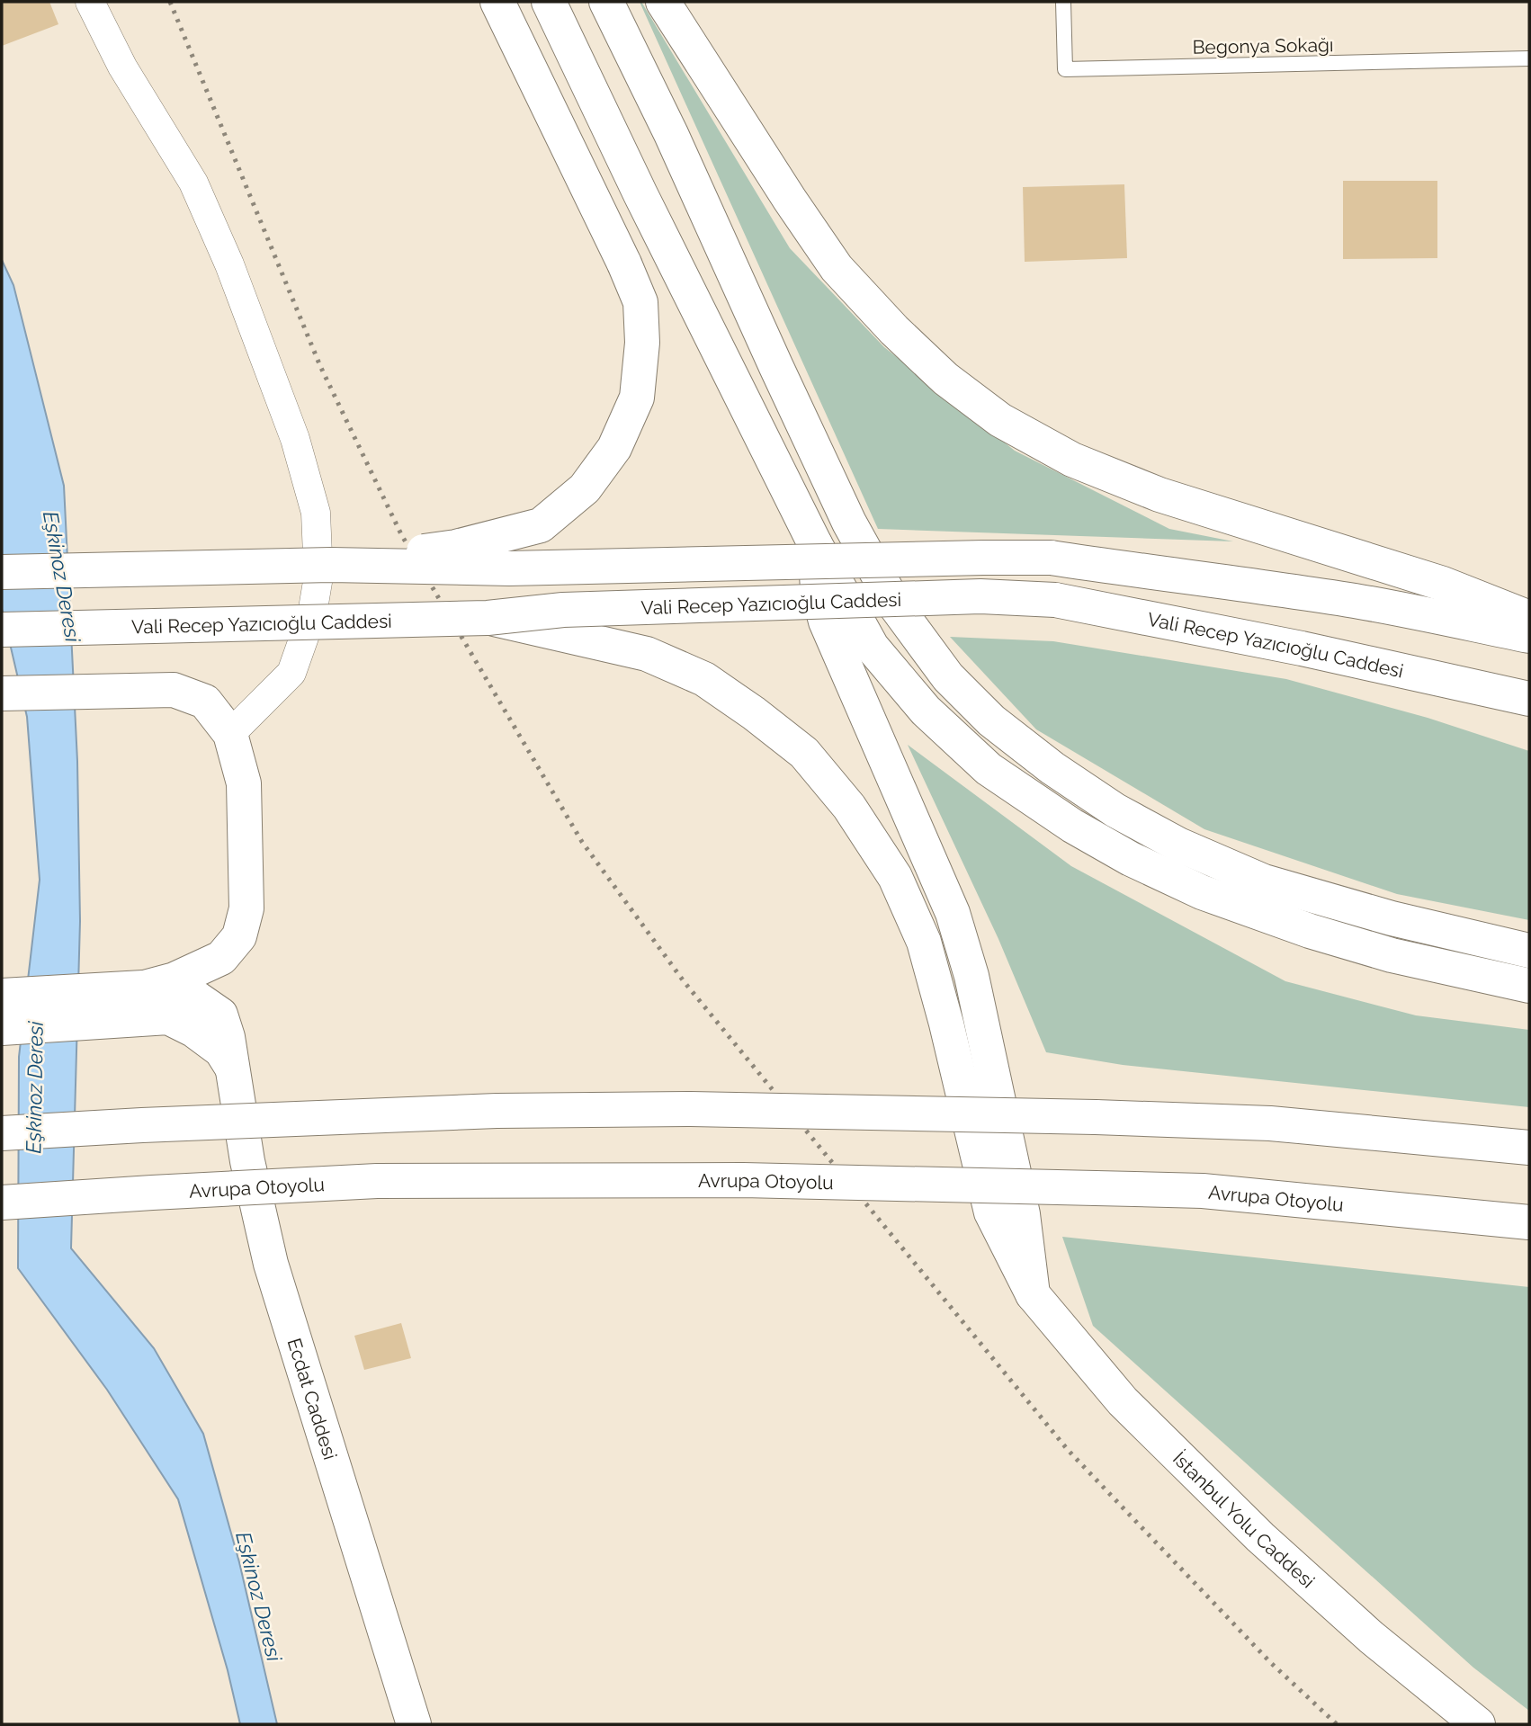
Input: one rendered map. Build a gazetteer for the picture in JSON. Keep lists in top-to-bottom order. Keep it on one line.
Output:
{"streets":{"main road":["Vali Recep Yazıcıoğlu Caddesi","Avrupa Otoyolu","Ecdat Caddesi","İstanbul Yolu Caddesi"],"lane":["Begonya Sokağı"]},"crossings":[["Vali Recep Yazıcıoğlu Caddesi","İstanbul Yolu Caddesi"]],"water":["Eşkinoz Deresi"]}
